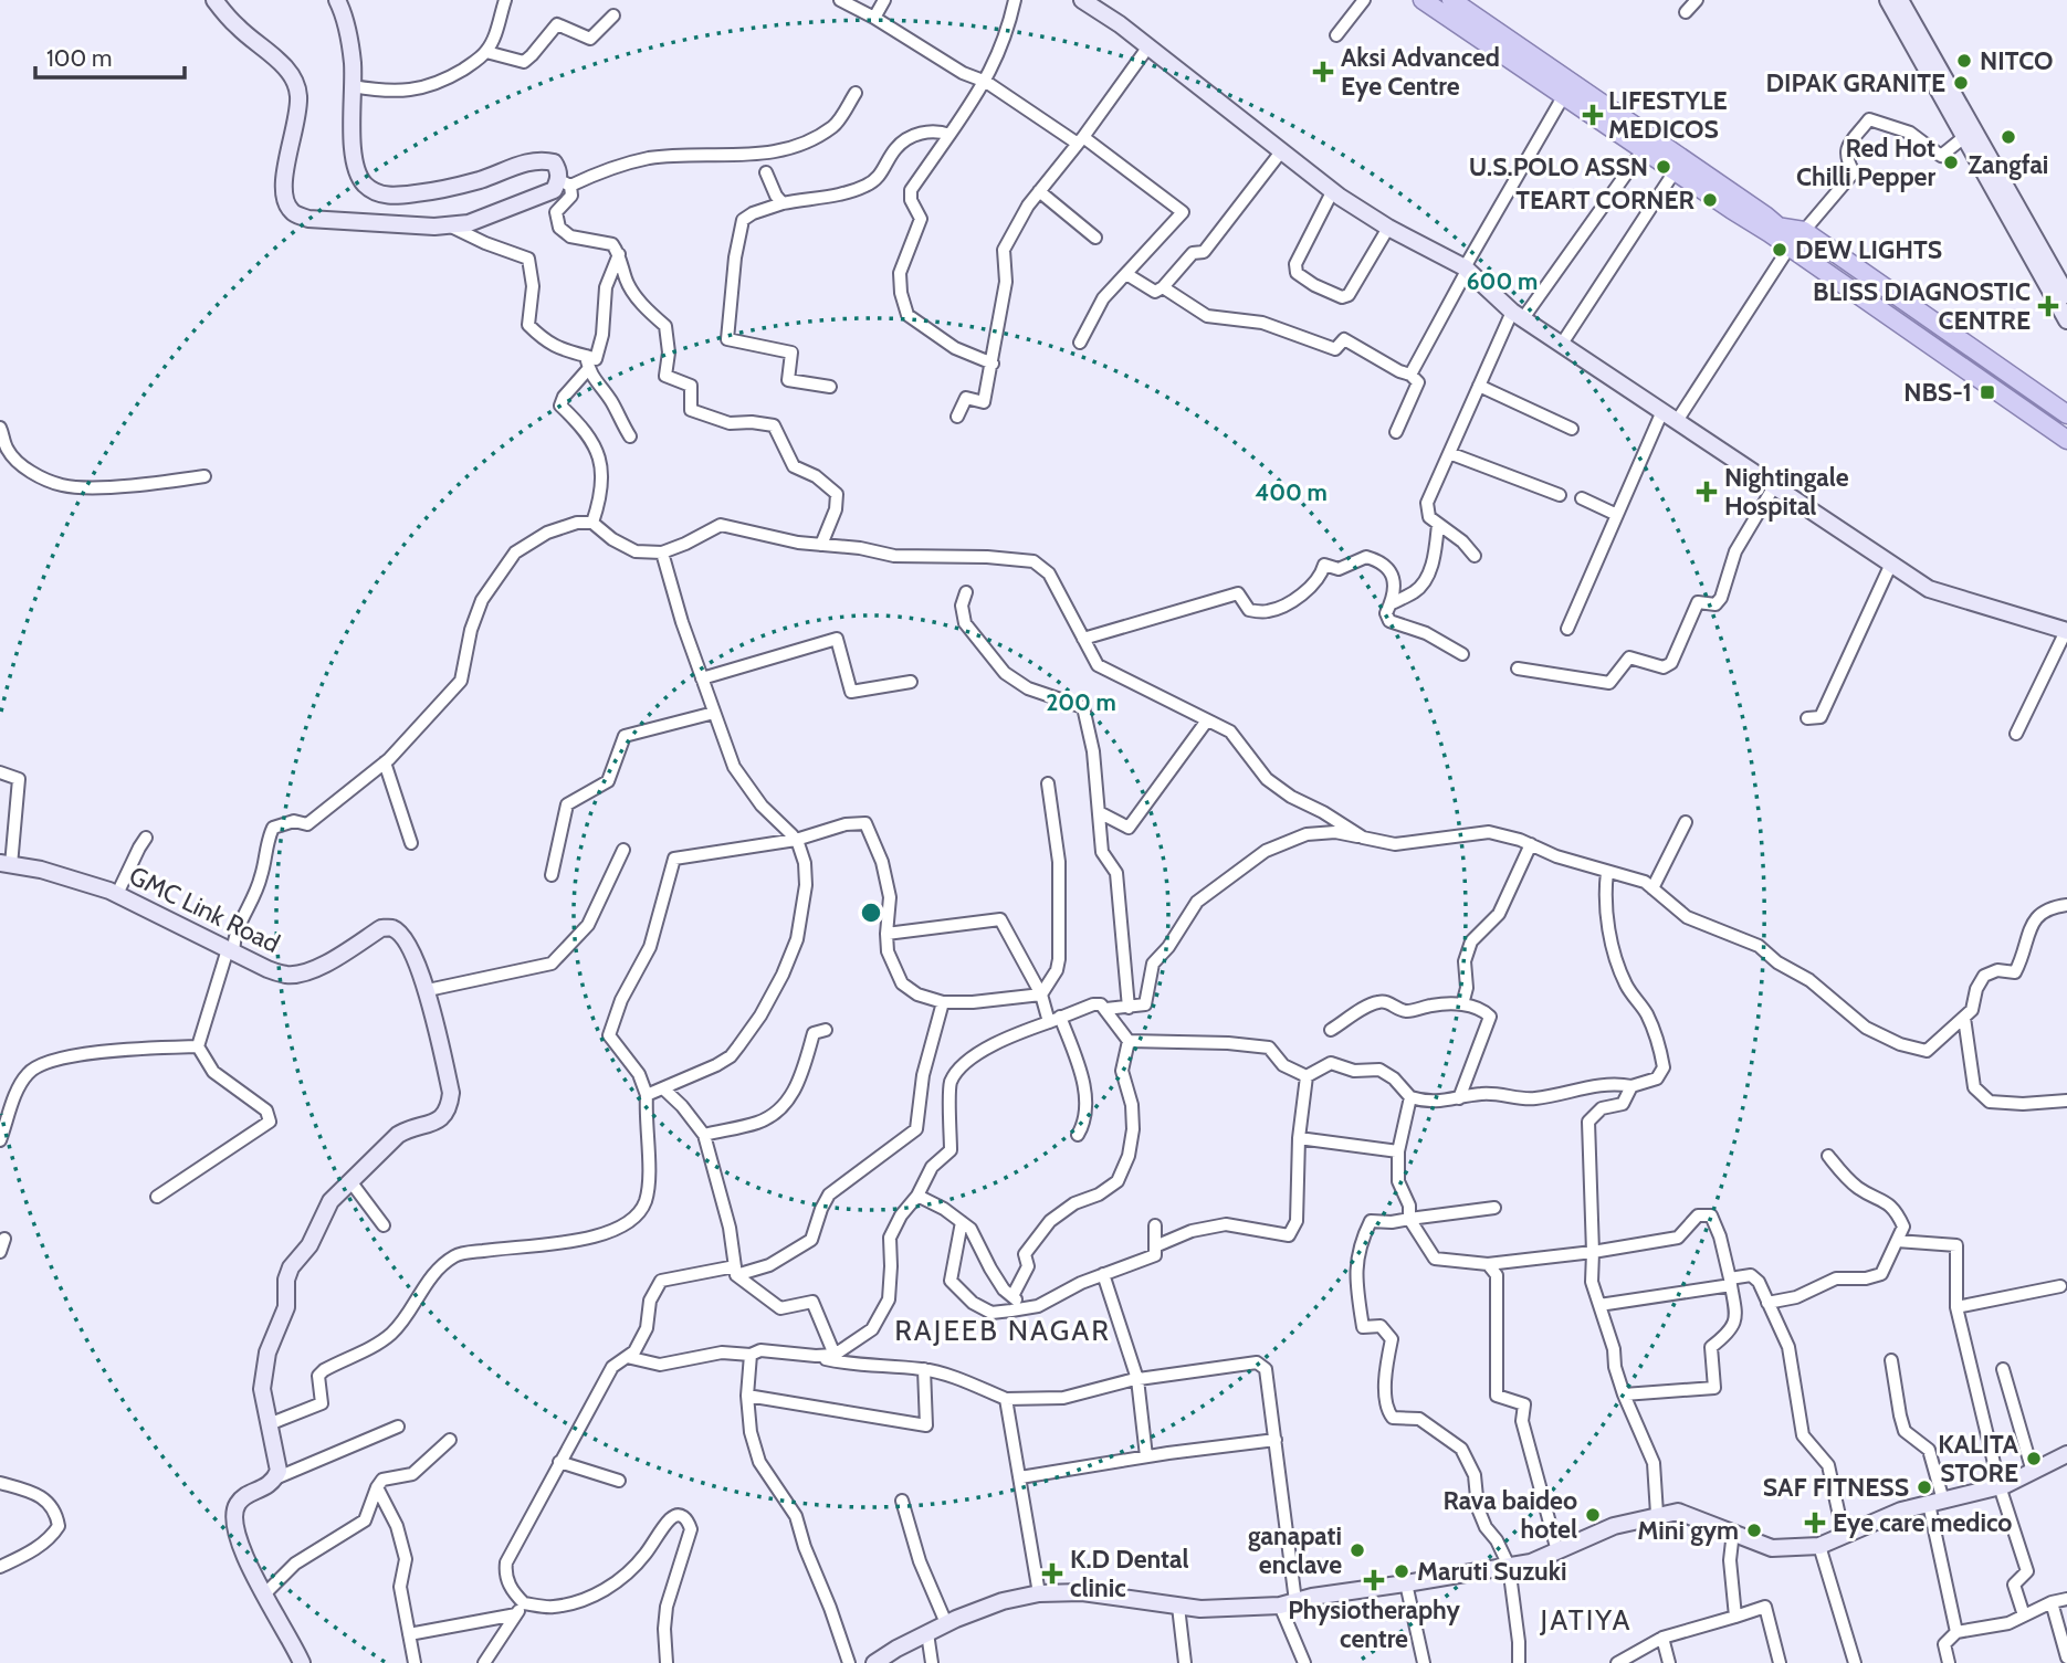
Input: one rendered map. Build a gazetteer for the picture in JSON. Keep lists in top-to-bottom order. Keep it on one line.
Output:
{"streets":{"street":["GMC Link Road"]},"districts":["RAJEEB NAGAR","JATIYA"],"places":{"other":["NITCO","DIPAK GRANITE","Zangfai","Red Hot Chilli Pepper","U.S.POLO ASSN","TEART CORNER","DEW LIGHTS","KALITA STORE","SAF FITNESS","Rava baideo hotel","Mini gym","ganapati enclave","Maruti Suzuki"],"health":["Aksi Advanced Eye Centre","LIFESTYLE MEDICOS","BLISS DIAGNOSTIC CENTRE","Nightingale Hospital","Eye care medico","K.D Dental clinic","Physiotheraphy centre"],"transit":["NBS-1"]},"scale_bar":"100 m","rings":["600 m","400 m","200 m"]}
